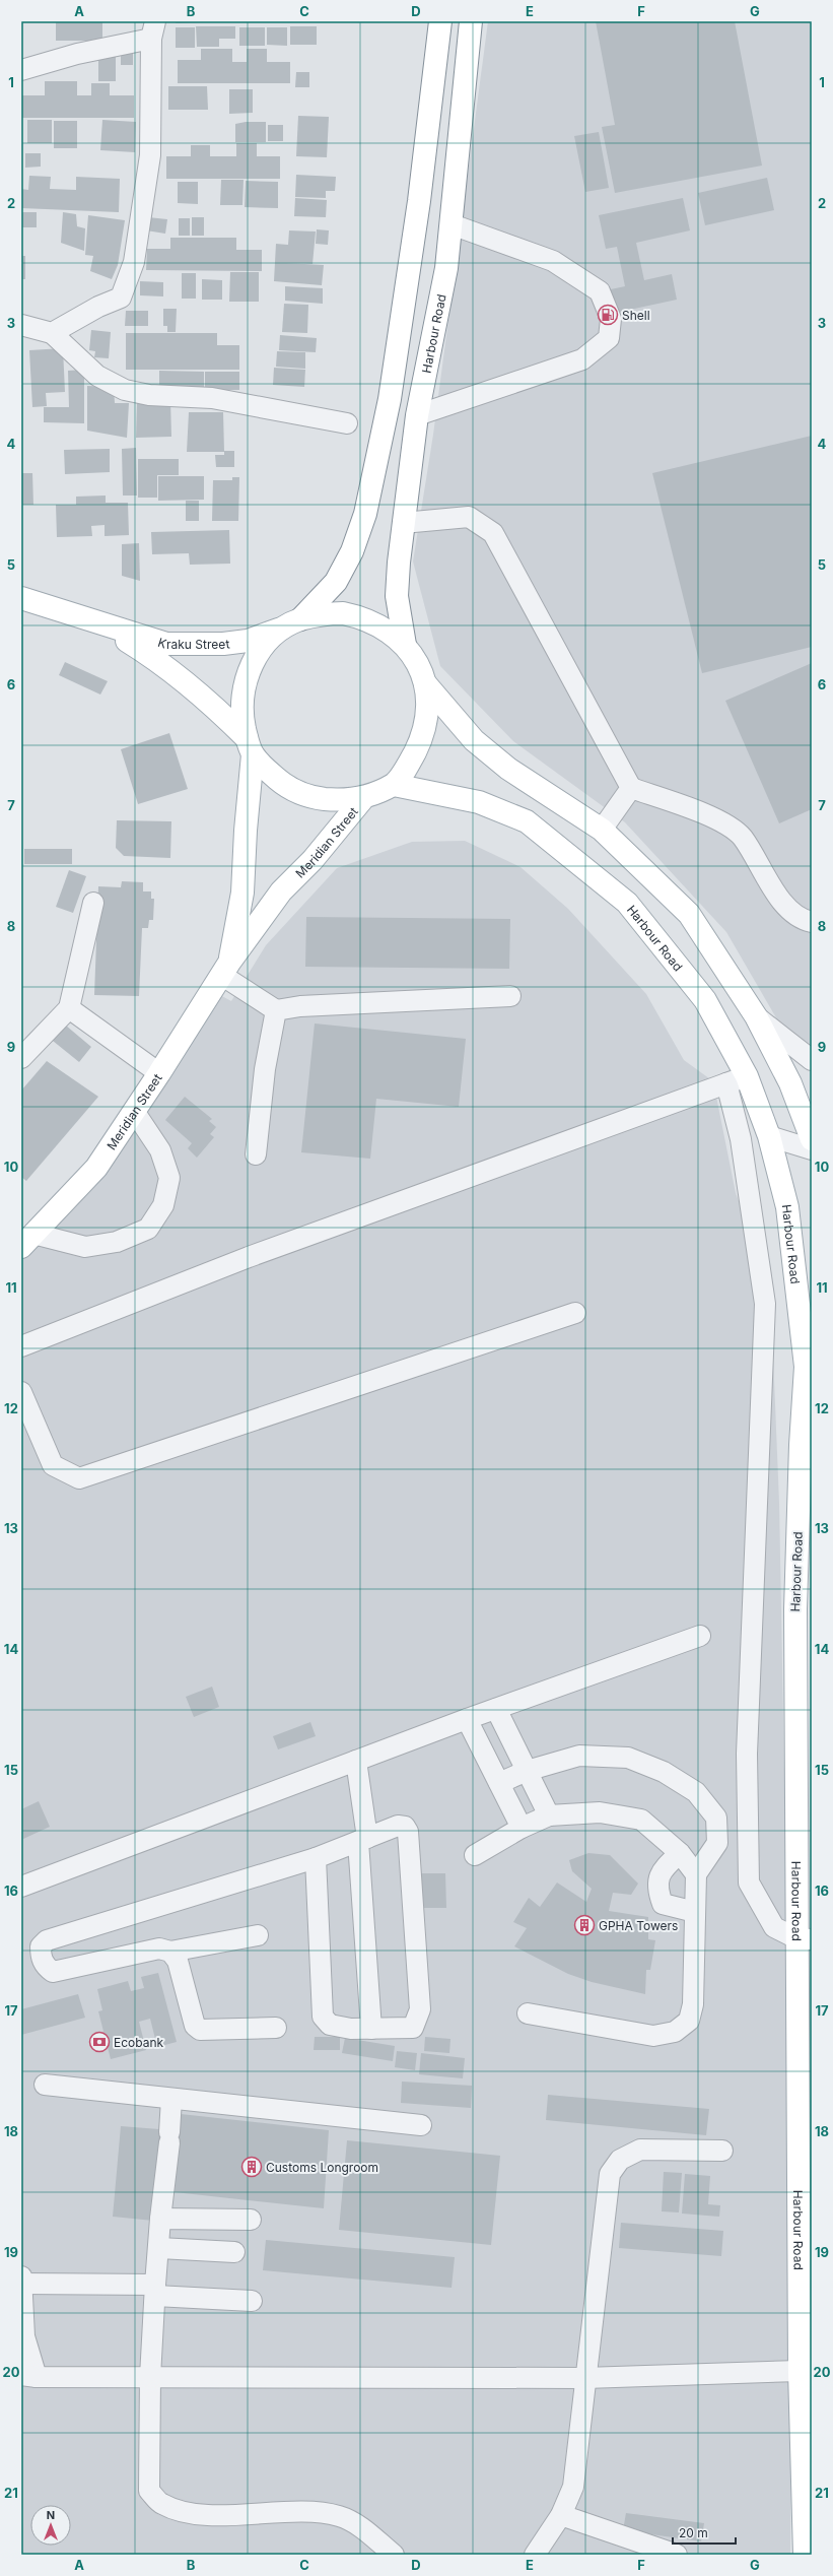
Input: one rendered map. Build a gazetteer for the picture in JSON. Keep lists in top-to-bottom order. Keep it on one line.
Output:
{"streets":{"main road":["Harbour Road","Kraku Street","Meridian Street"]},"crossings":[["Harbour Road","Kraku Street"],["Kraku Street","Meridian Street"]],"places":{"fuel station":["Shell"],"building":["GPHA Towers","Customs Longroom"],"bank":["Ecobank"]},"scale_bar":"20 m","north":"top","grid":{"columns":["A","B","C","D","E","F","G"],"rows":["1","2","3","4","5","6","7","8","9","10","11","12","13","14","15","16","17","18","19","20","21"]}}
